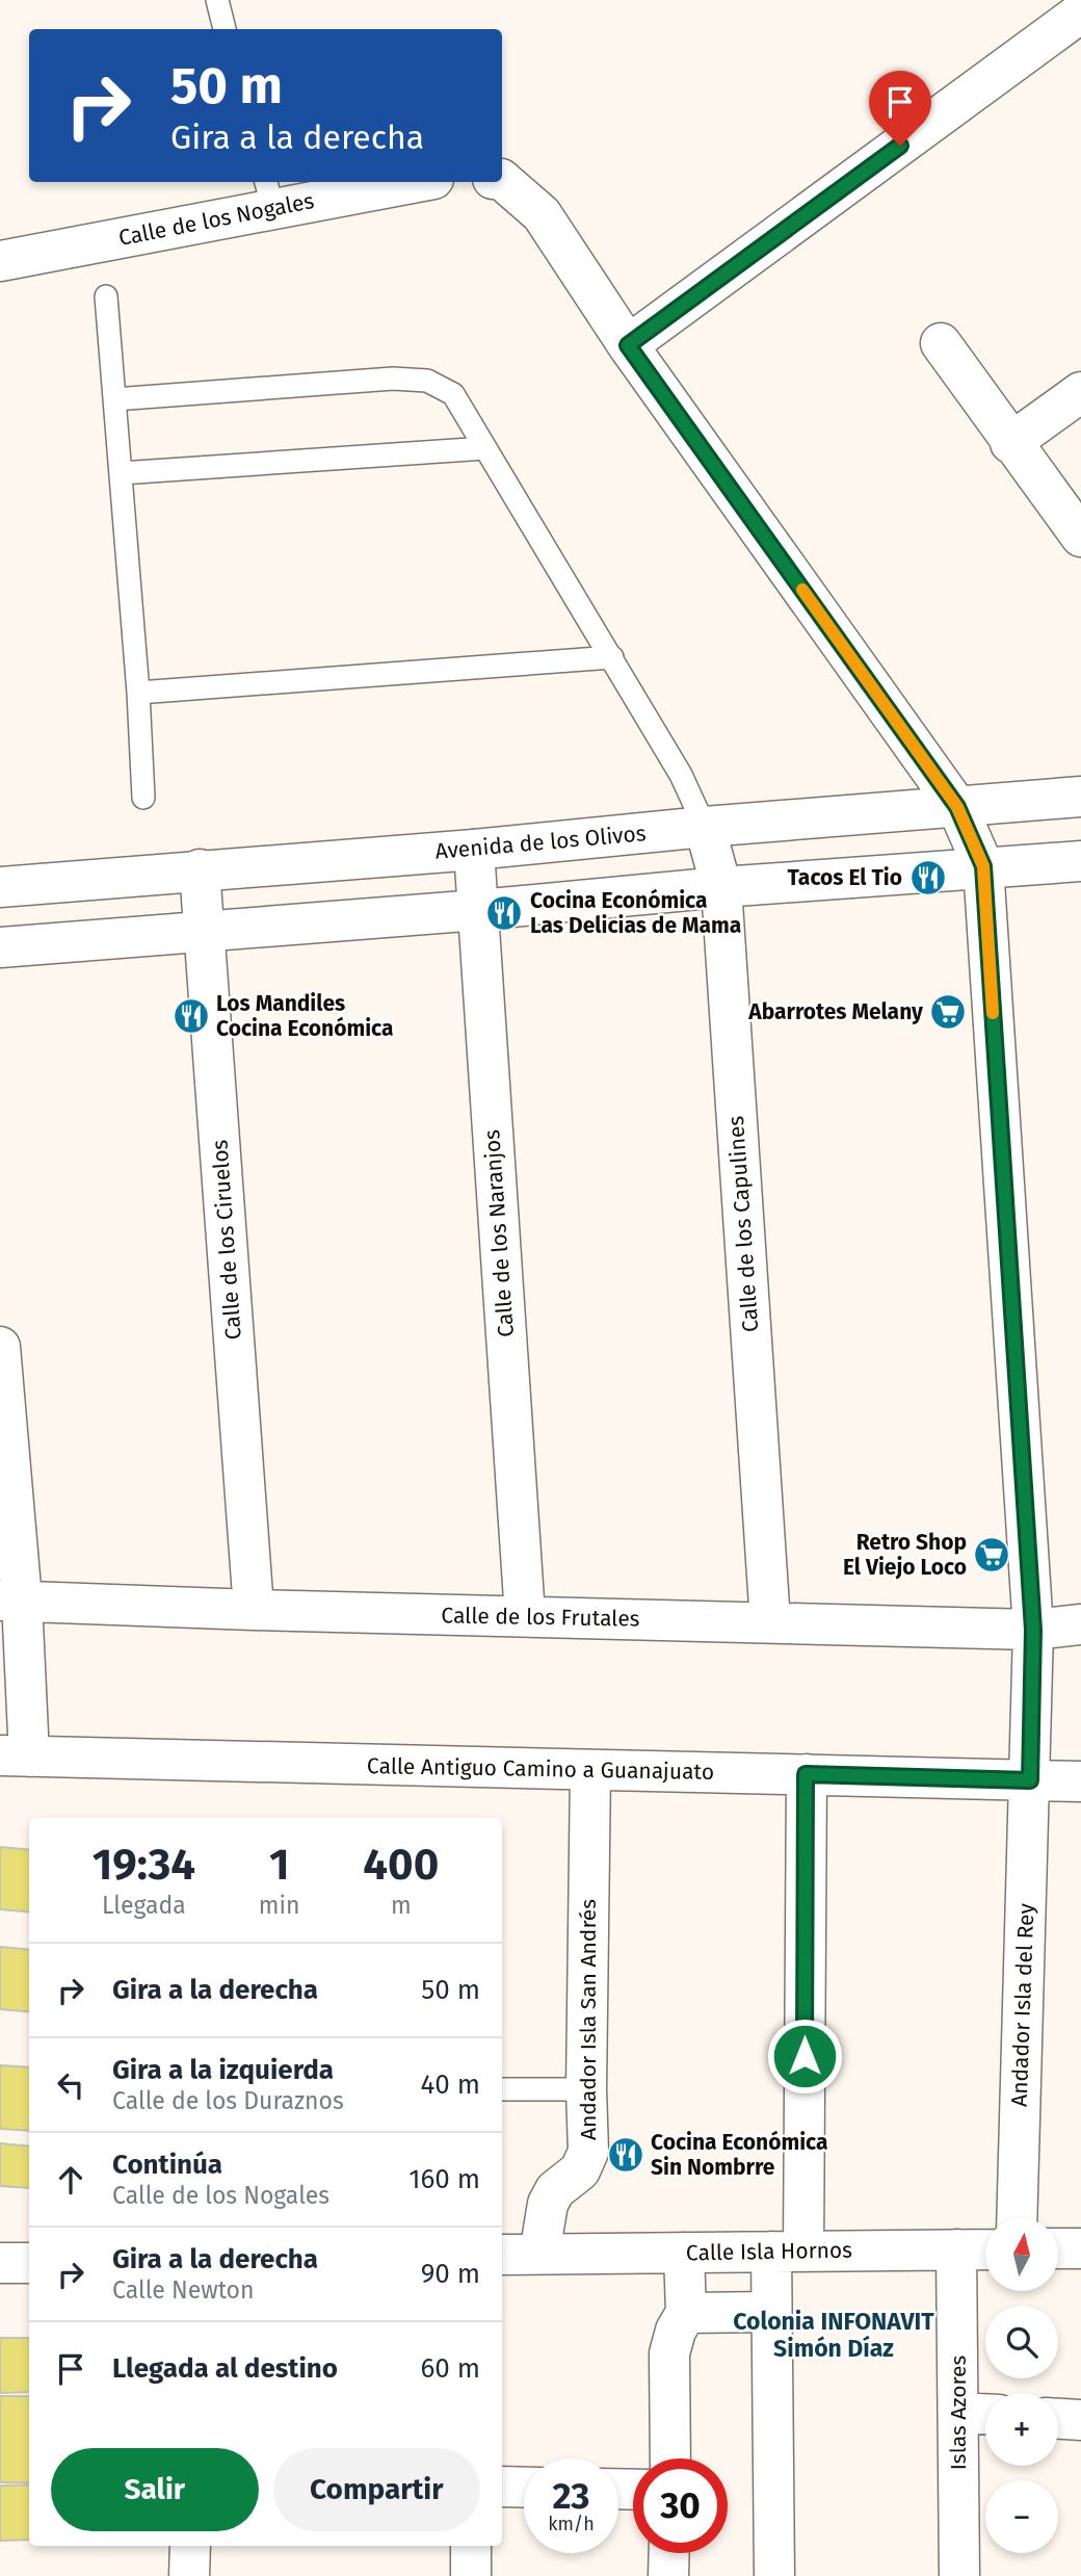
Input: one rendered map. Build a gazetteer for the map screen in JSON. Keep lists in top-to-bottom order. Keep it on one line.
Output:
{"streets":{"street":["Calle de los Nogales","Avenida de los Olivos","Calle de los Capulines","Calle de los Naranjos","Calle de los Ciruelos","Calle de los Frutales","Calle Antiguo Camino a Guanajuato","Andador Isla del Rey","Andador Isla San Andrés","Calle Isla Hornos","Islas Azores"]},"crossings":[["Avenida de los Olivos","Calle de los Capulines"],["Avenida de los Olivos","Calle de los Naranjos"],["Avenida de los Olivos","Calle de los Ciruelos"],["Avenida de los Olivos","Andador Isla del Rey"],["Calle de los Capulines","Calle de los Frutales"],["Calle de los Naranjos","Calle de los Frutales"],["Calle de los Ciruelos","Calle de los Frutales"],["Calle de los Frutales","Andador Isla del Rey"],["Calle Antiguo Camino a Guanajuato","Andador Isla del Rey"],["Calle Antiguo Camino a Guanajuato","Andador Isla San Andrés"],["Andador Isla San Andrés","Calle Isla Hornos"],["Calle Isla Hornos","Islas Azores"]],"districts":["Colonia INFONAVIT Simón Díaz"],"places":{"restaurant":["Tacos El Tio","Cocina Económica Las Delicias de Mama","Los Mandiles Cocina Económica","Cocina Económica Sin Nombrre"],"supermarket":["Abarrotes Melany","Retro Shop El Viejo Loco"]},"north":"top","page":{"turn":["50 m","Gira a la derecha"],"eta":["19:34","Llegada","1","min","400","m"],"list":[{"name":"Gira a la derecha","value":"50 m"},{"name":"Gira a la izquierda","note":"Calle de los Duraznos","value":"40 m"},{"name":"Continúa","note":"Calle de los Nogales","value":"160 m"},{"name":"Gira a la derecha","note":"Calle Newton","value":"90 m"},{"name":"Llegada al destino","value":"60 m"}],"map_buttons":["+","−"],"buttons":["Salir","Compartir"],"speed":"23 km/h","limit":"30"}}
